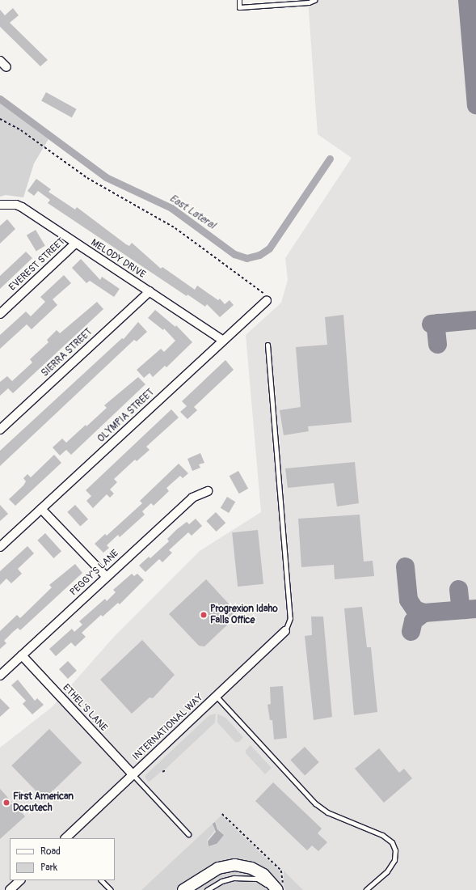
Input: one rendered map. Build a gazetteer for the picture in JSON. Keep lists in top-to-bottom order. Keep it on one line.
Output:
{"streets":{"street":["MELODY DRIVE","EVEREST STREET","SIERRA STREET","OLYMPIA STREET","PEGGY'S LANE","ETHEL'S LANE","INTERNATIONAL WAY"]},"crossings":[["MELODY DRIVE","EVEREST STREET"],["MELODY DRIVE","SIERRA STREET"],["MELODY DRIVE","OLYMPIA STREET"],["PEGGY'S LANE","ETHEL'S LANE"],["ETHEL'S LANE","INTERNATIONAL WAY"]],"water":["East Lateral"],"places":["Progrexion Idaho Falls Office","First American Docutech"],"legend":["Road","Park"]}
